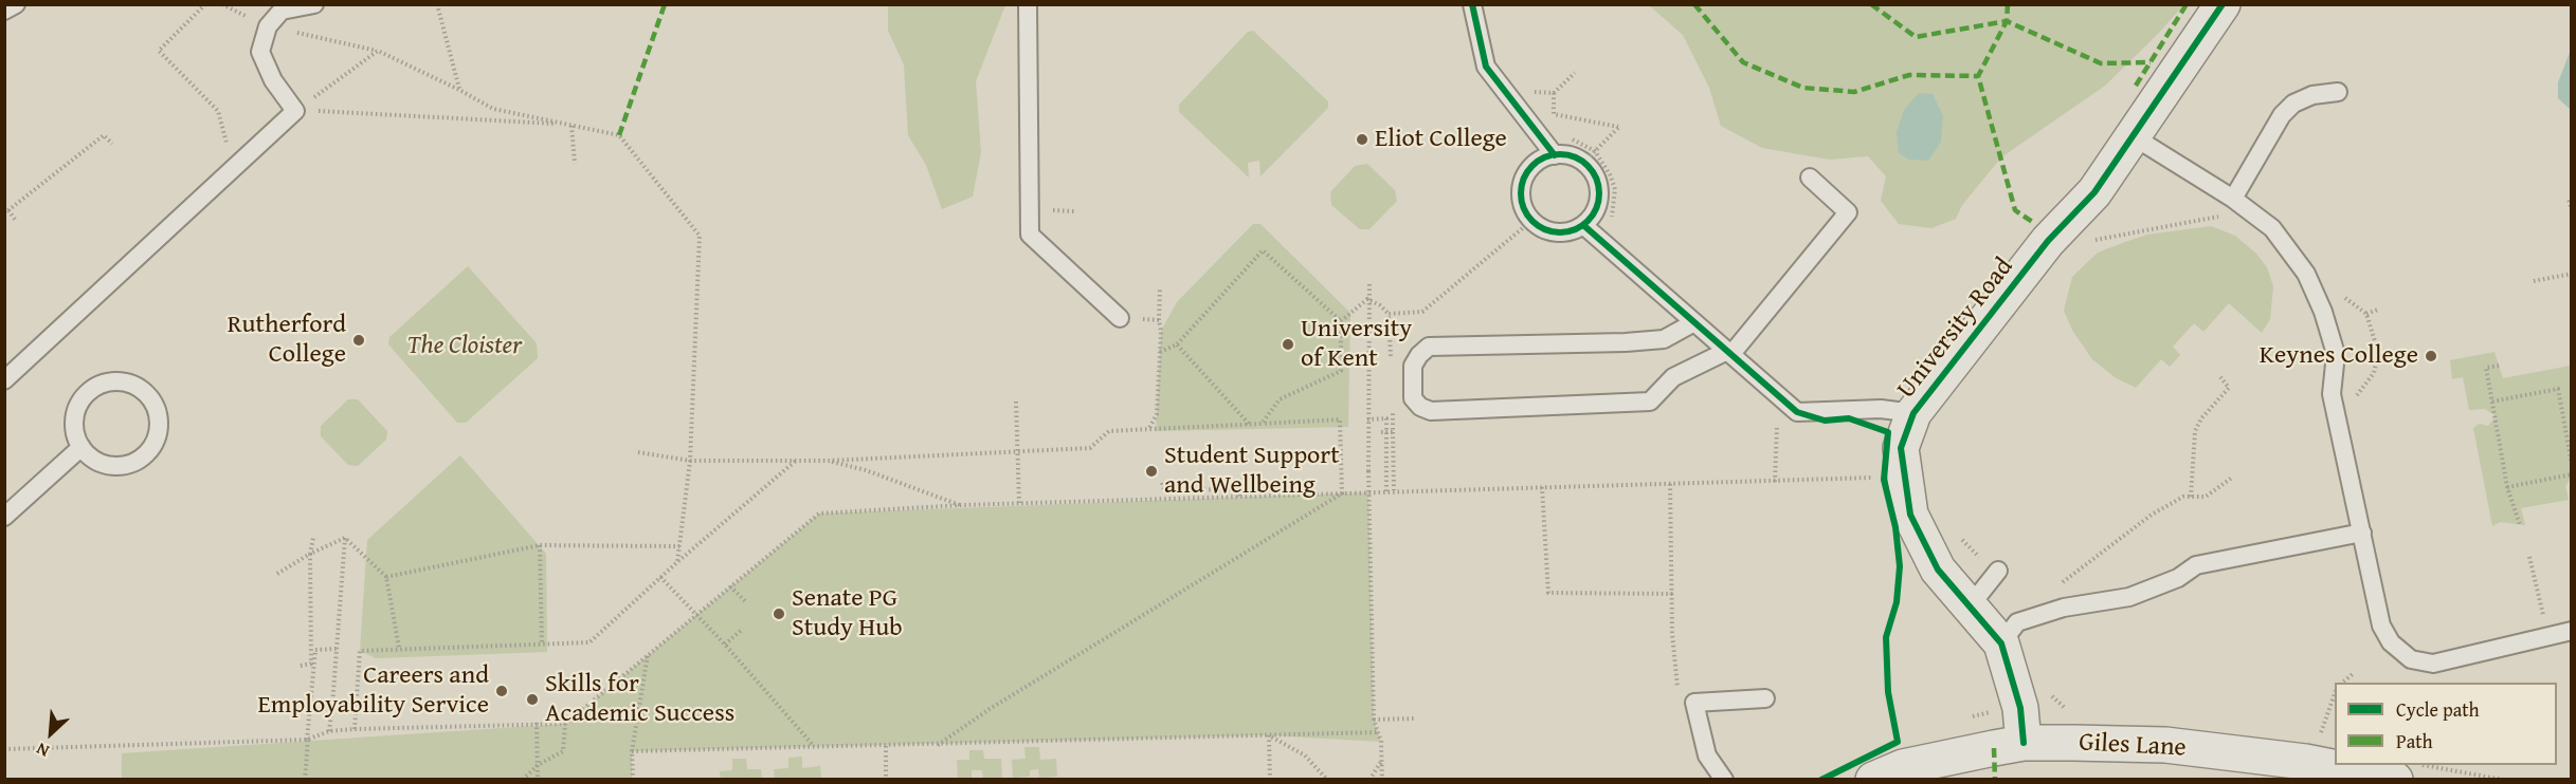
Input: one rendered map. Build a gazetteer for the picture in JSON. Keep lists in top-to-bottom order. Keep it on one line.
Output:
{"streets":{"street":["University Road","Giles Lane"]},"crossings":[["University Road","Giles Lane"]],"parks":["The Cloister"],"places":["Eliot College","Rutherford College","University of Kent","Keynes College","Student Support and Wellbeing","Senate PG Study Hub","Careers and Employability Service","Skills for Academic Success"],"legend":["Cycle path","Path"],"north":"bottom left"}
